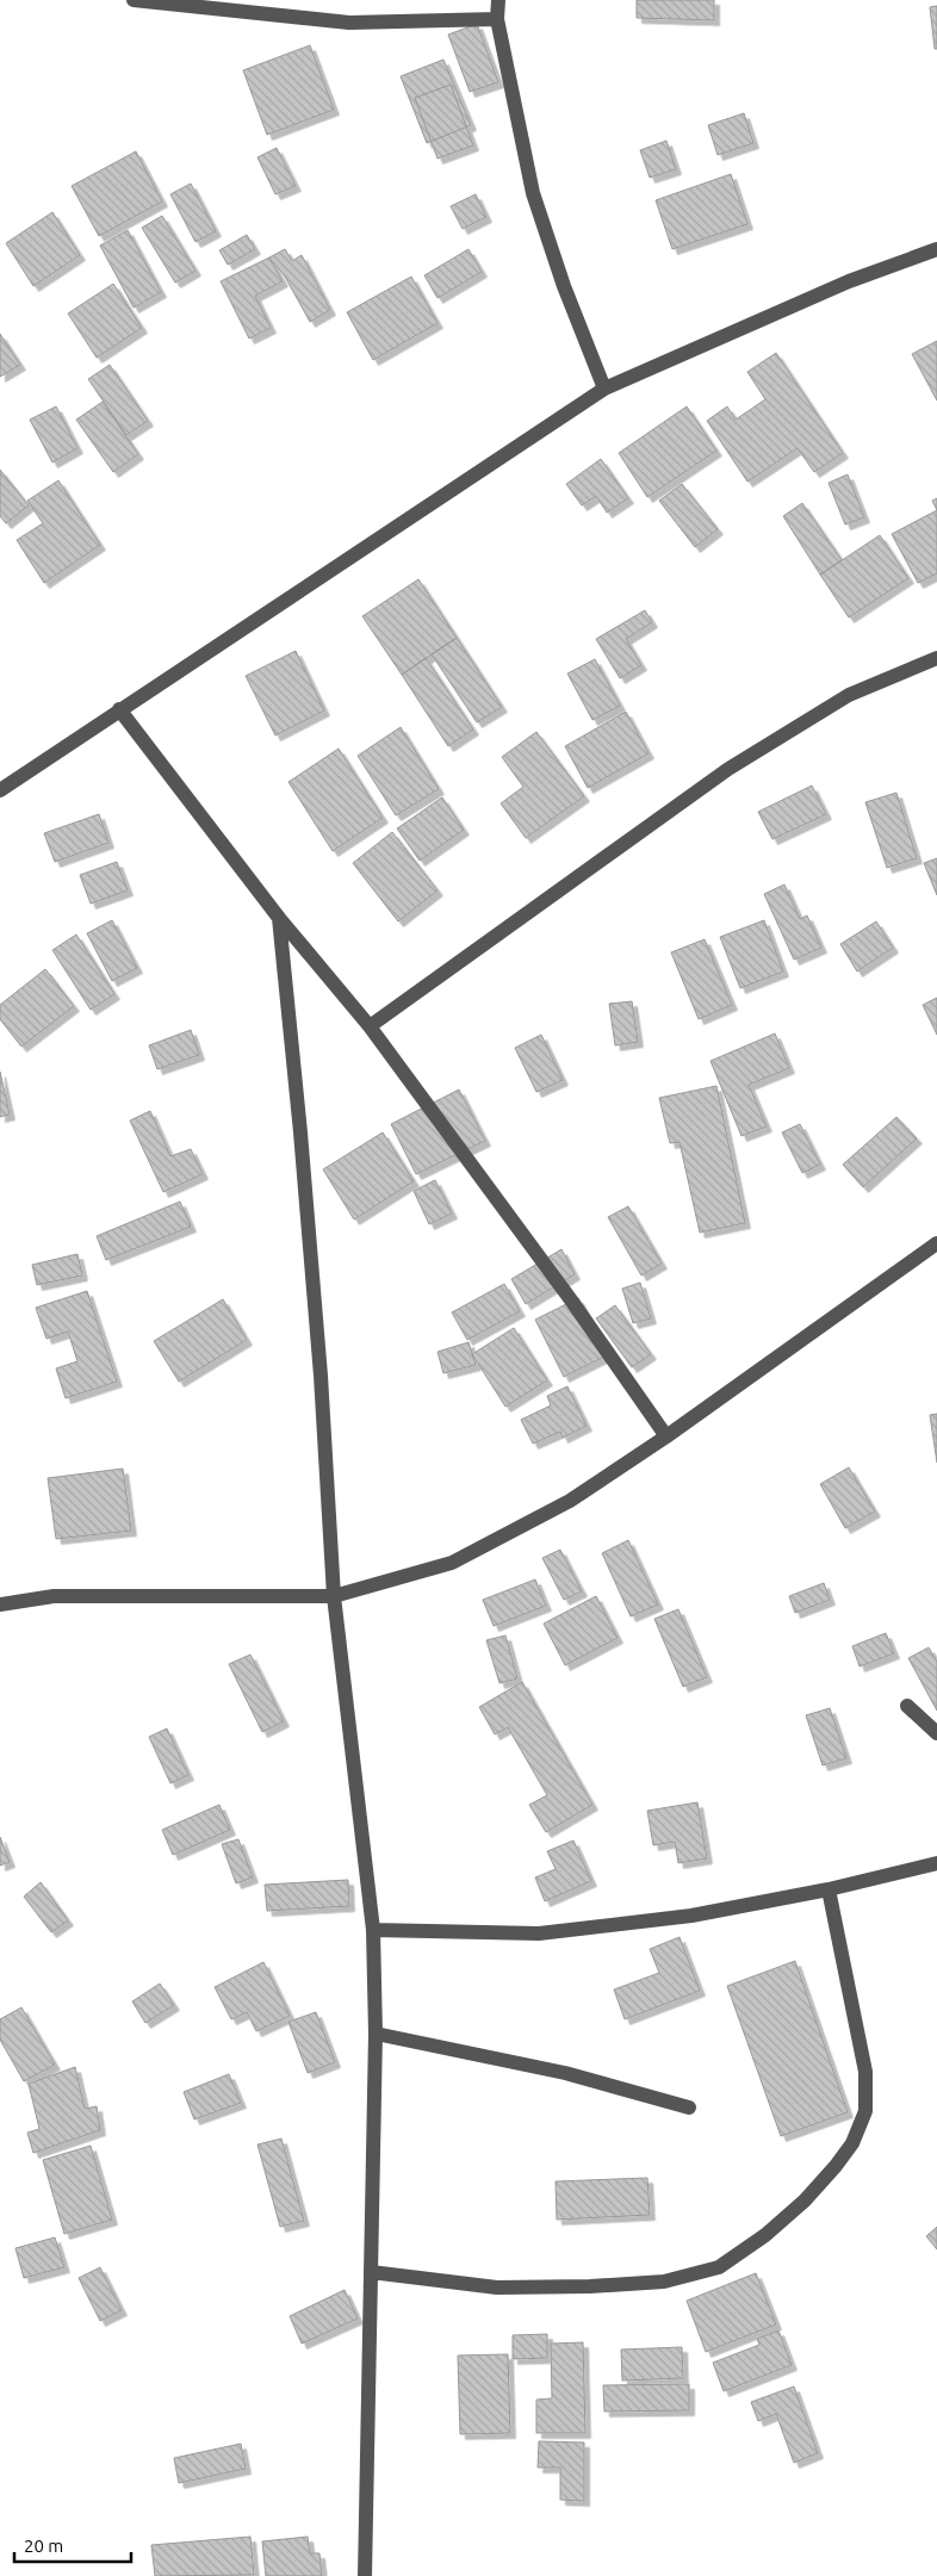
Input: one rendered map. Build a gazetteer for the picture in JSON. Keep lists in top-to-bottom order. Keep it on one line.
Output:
{"scale_bar":"20 m"}
